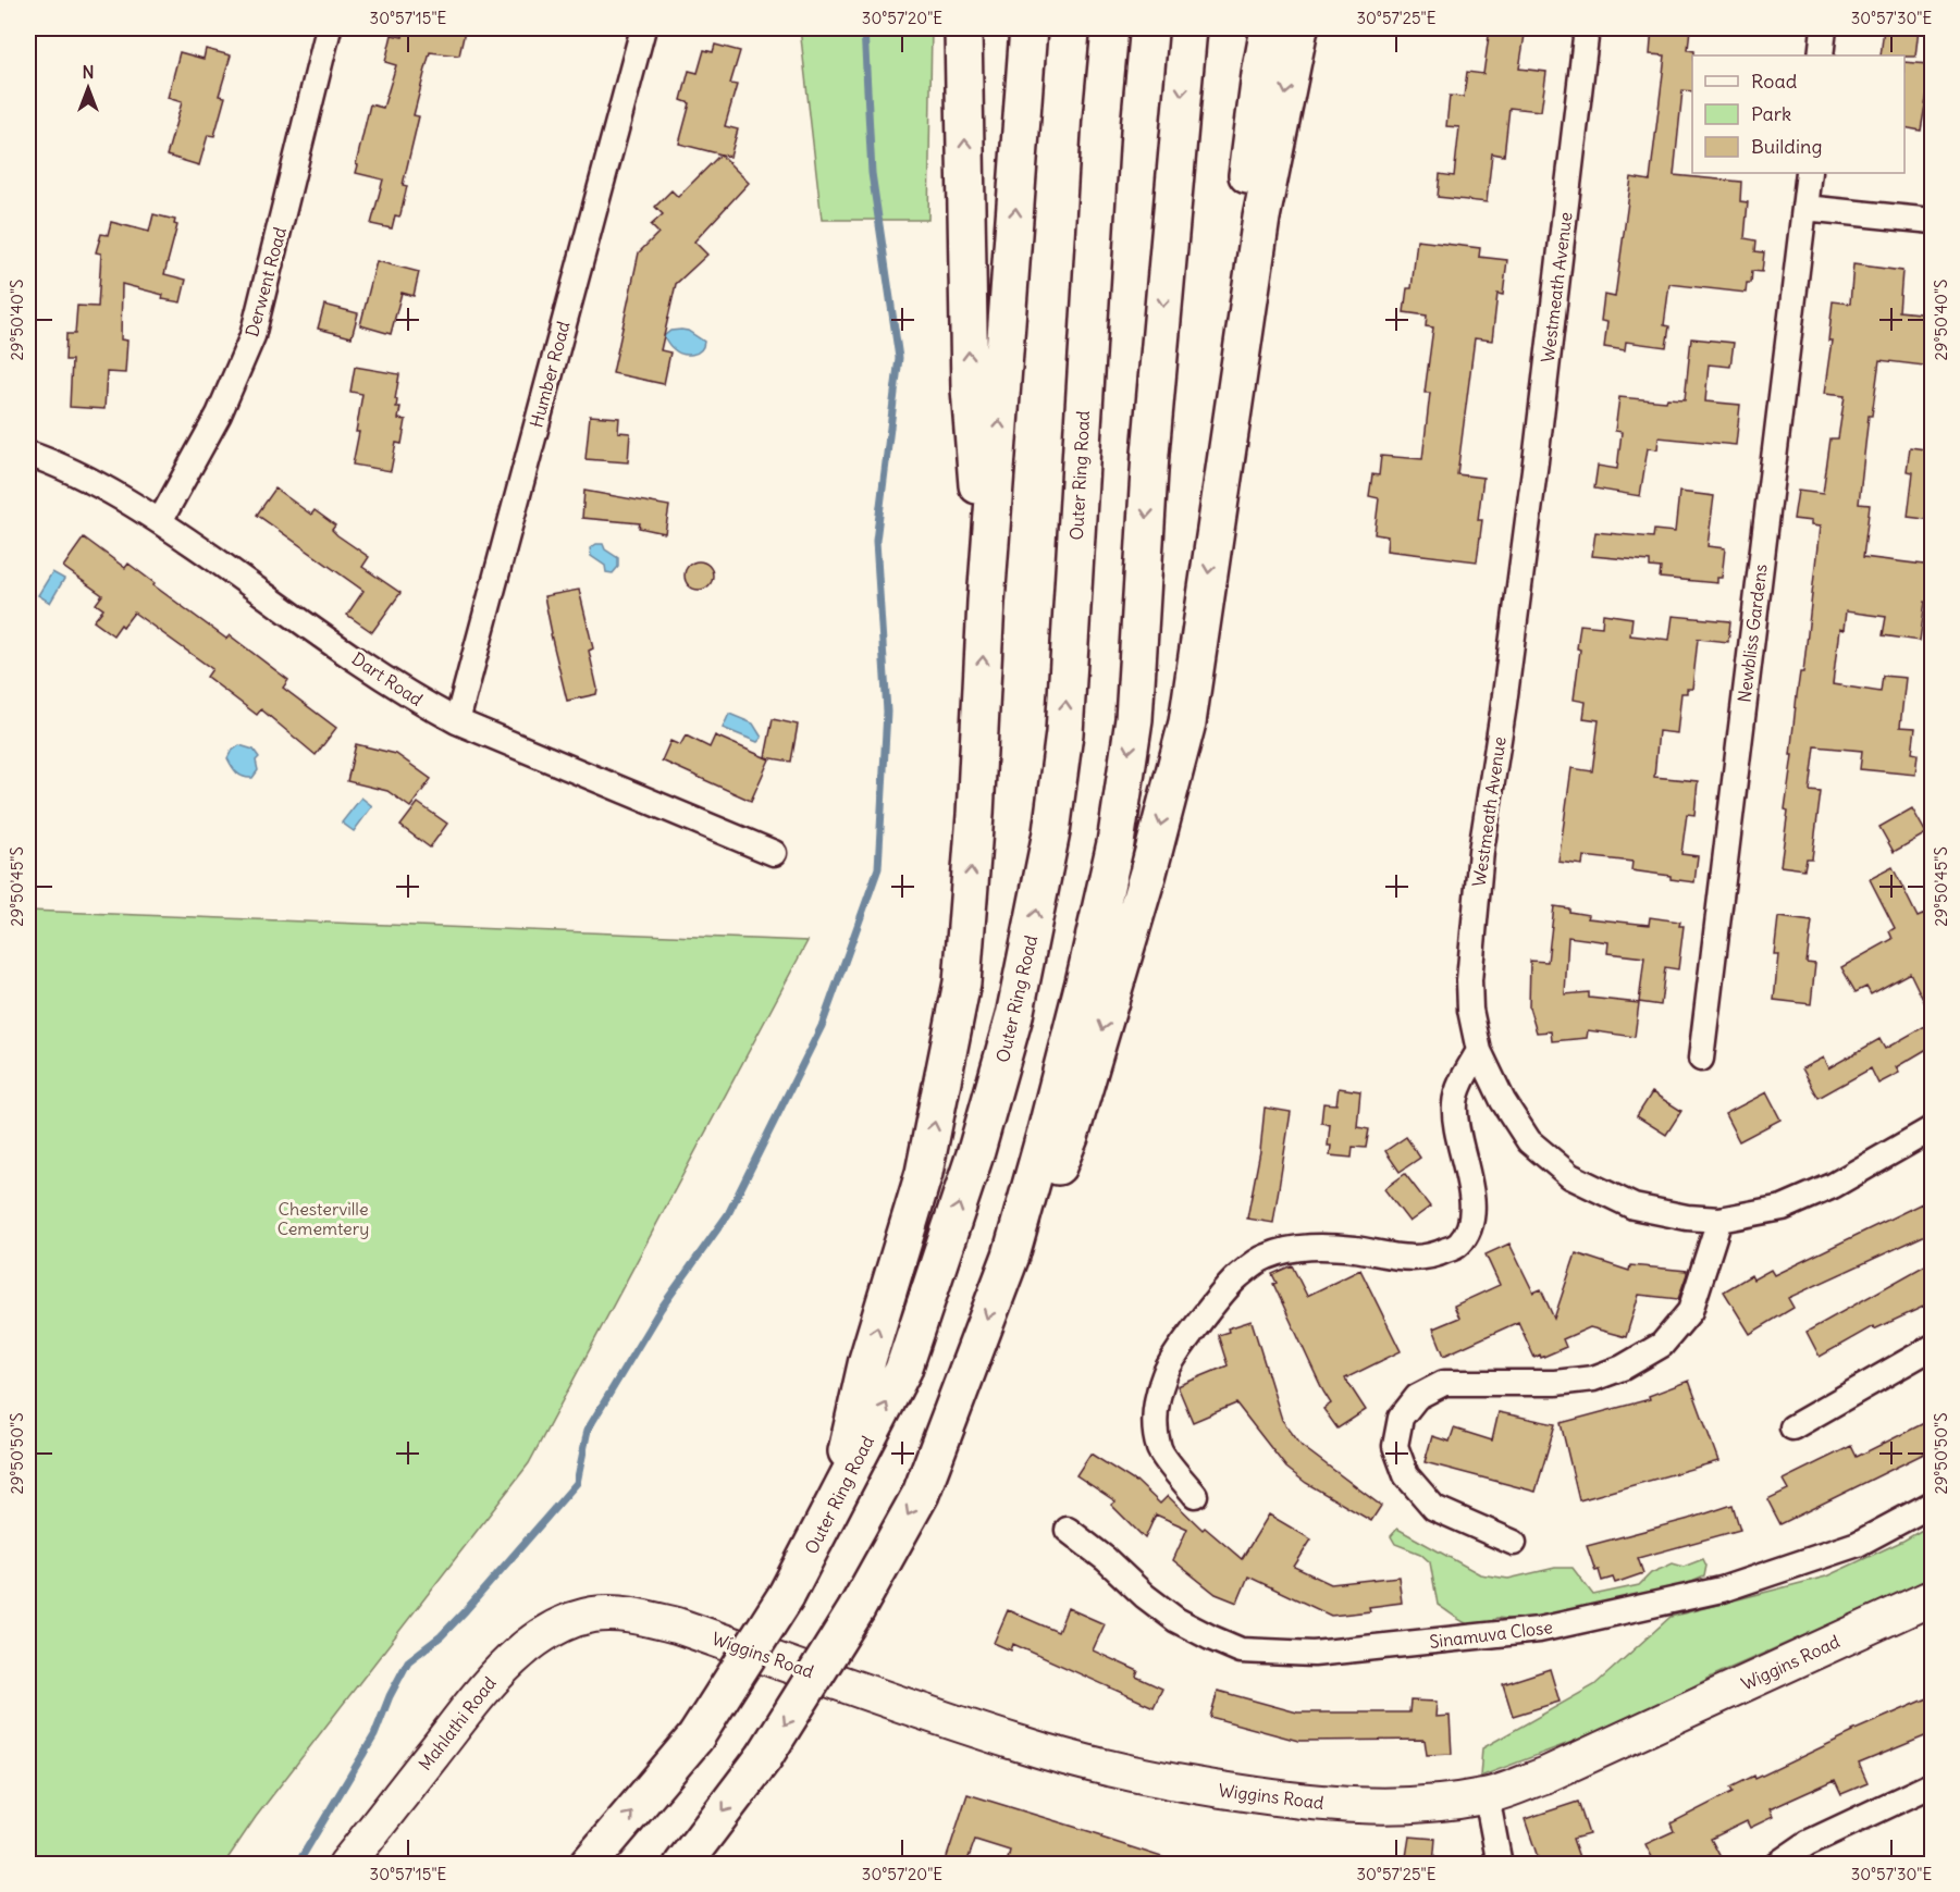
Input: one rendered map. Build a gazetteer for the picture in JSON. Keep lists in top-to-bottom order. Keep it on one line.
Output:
{"streets":{"highway":["Outer Ring Road"],"street":["Derwent Road","Westmeath Avenue","Humber Road","Newbliss Gardens","Dart Road","Sinamuva Close","Wiggins Road","Mahlathi Road"]},"crossings":[["Derwent Road","Dart Road"],["Humber Road","Dart Road"],["Wiggins Road","Mahlathi Road"]],"parks":["Chesterville Cememtery"],"legend":["Road","Park","Building"],"north":"top","coordinates":["30°57'15\"E","30°57'20\"E","30°57'25\"E","30°57'30\"E","29°50'40\"S","29°50'45\"S","29°50'50\"S"]}
